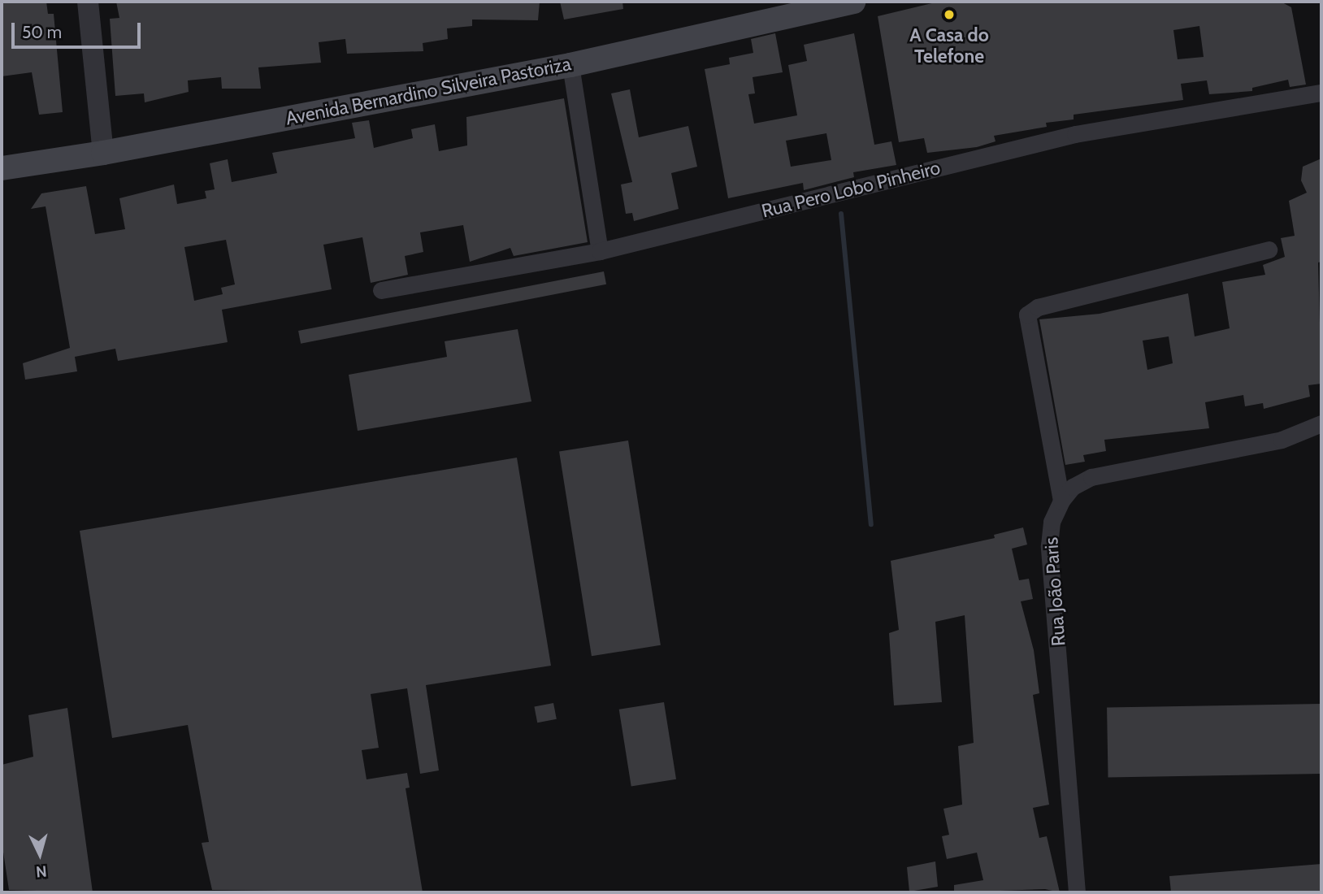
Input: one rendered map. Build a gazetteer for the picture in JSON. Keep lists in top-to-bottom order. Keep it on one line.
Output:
{"streets":{"main road":["Avenida Bernardino Silveira Pastoriza"],"street":["Rua Pero Lobo Pinheiro","Rua João Paris"]},"places":["A Casa do Telefone"],"scale_bar":"50 m","north":"bottom"}
